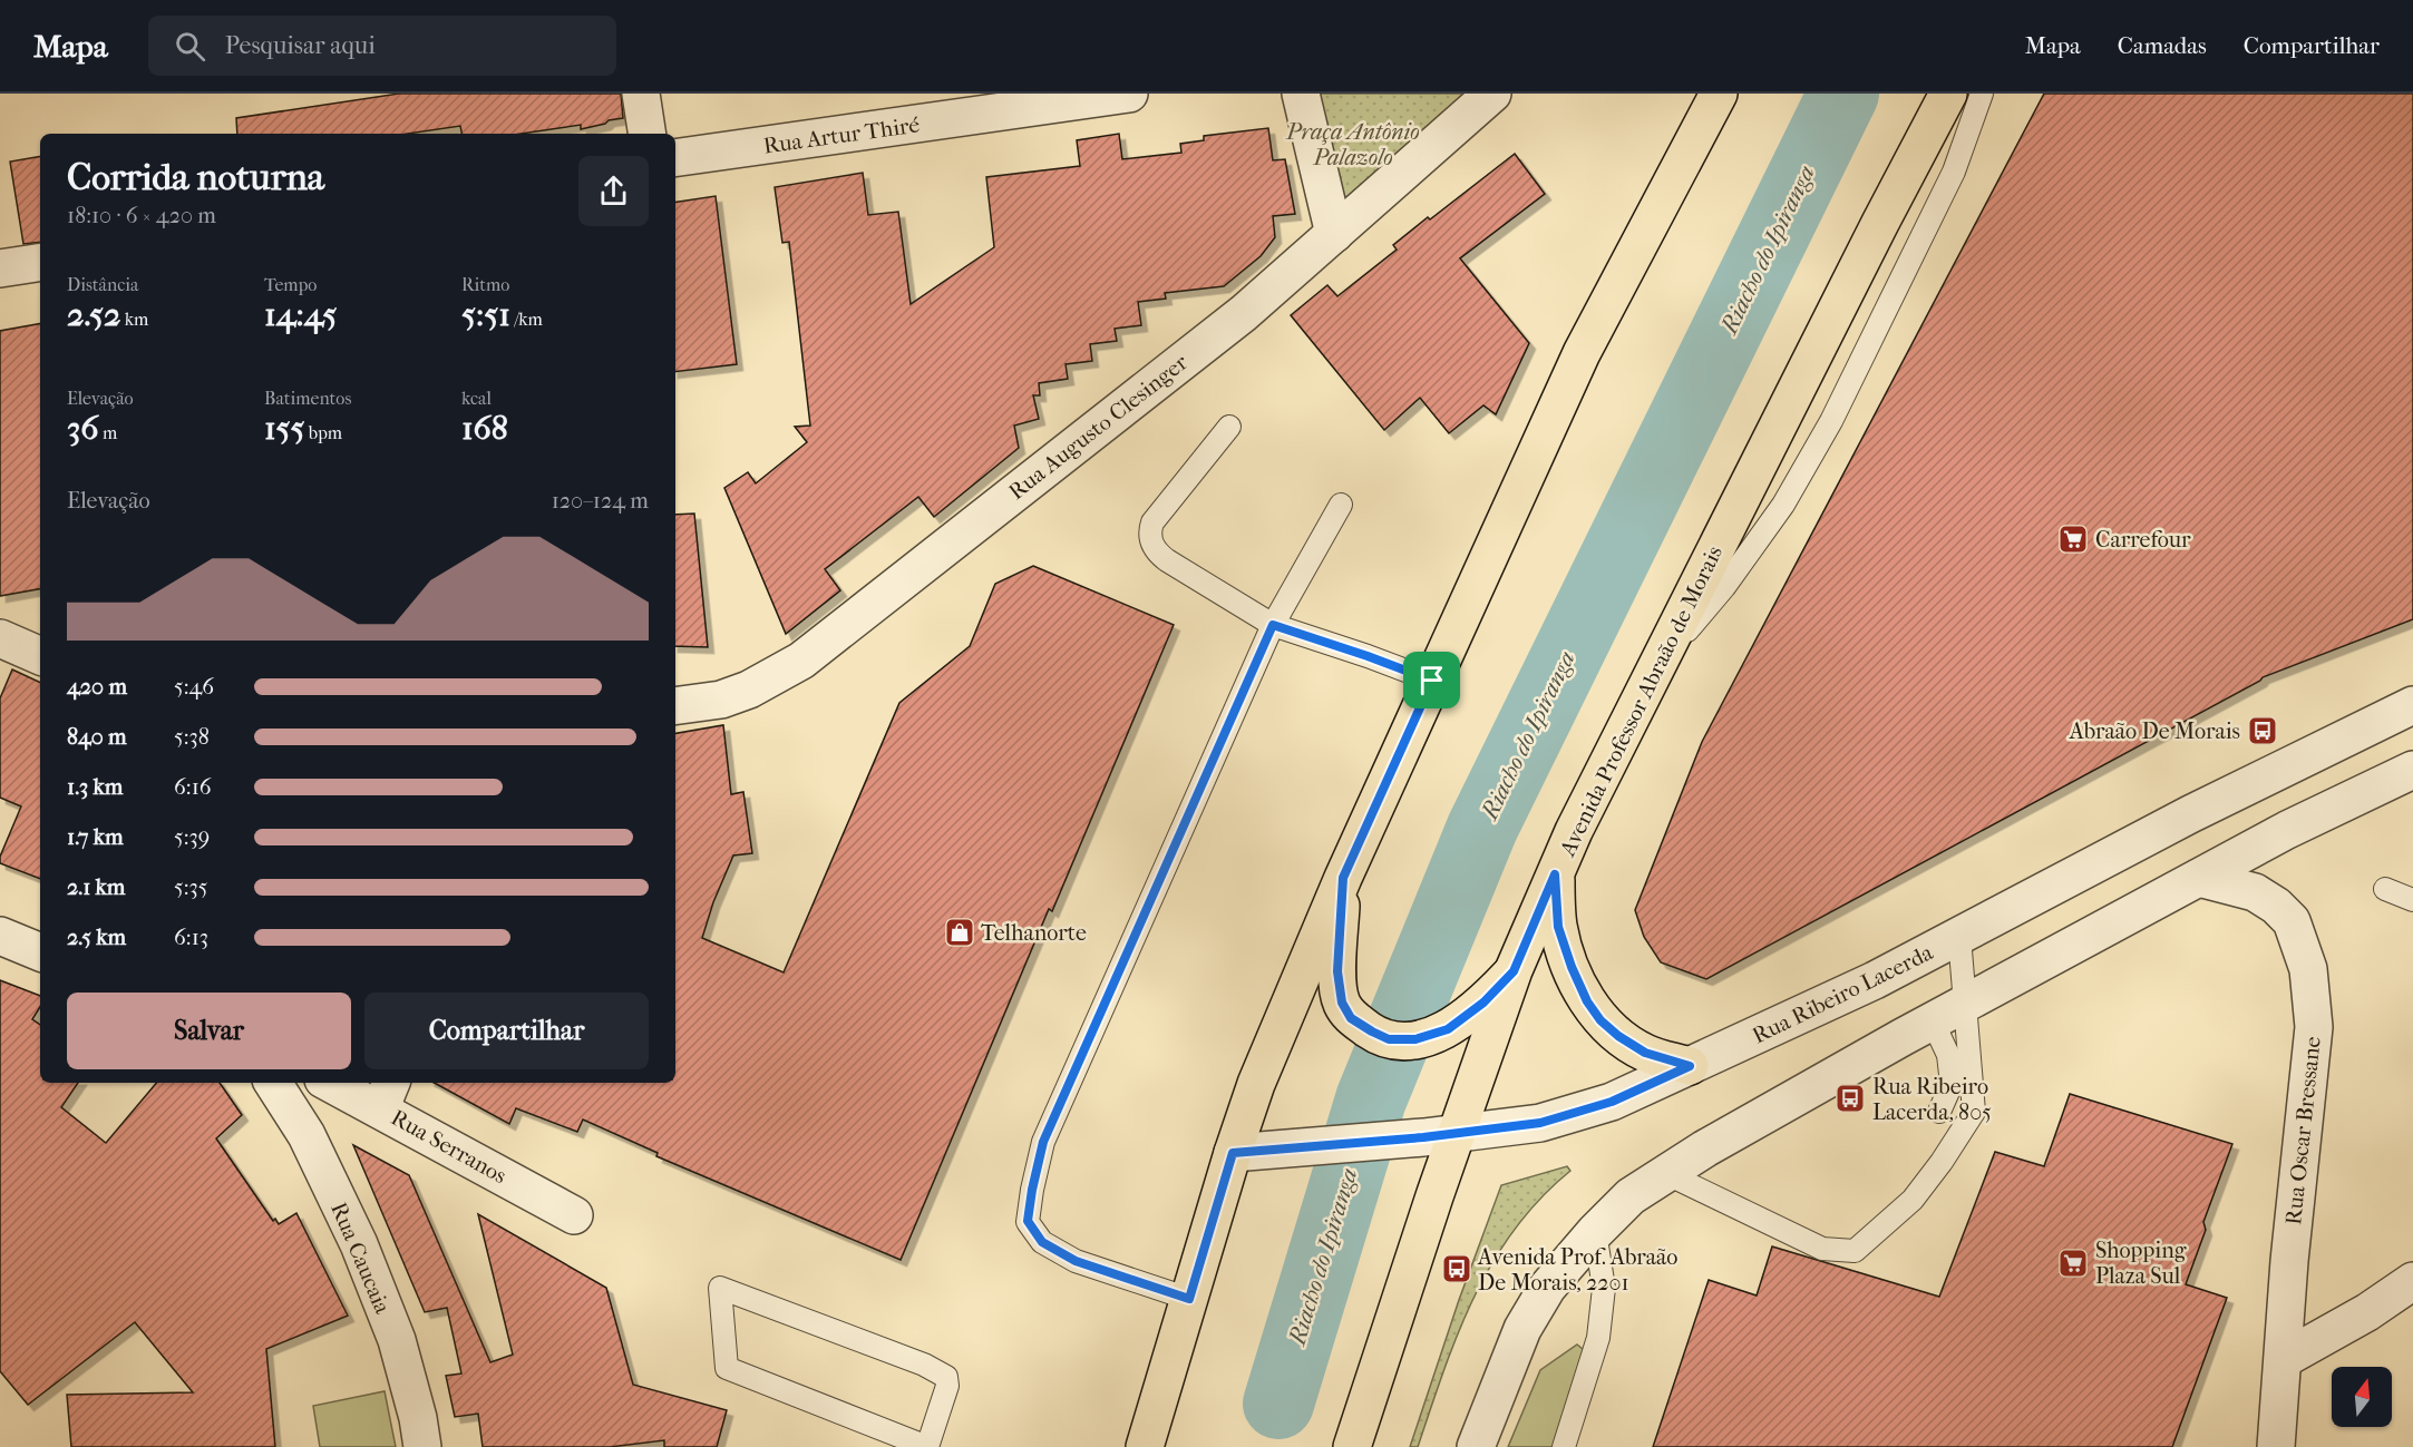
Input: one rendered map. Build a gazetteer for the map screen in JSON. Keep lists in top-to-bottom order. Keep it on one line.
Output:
{"streets":{"main road":["Avenida Professor Abraão de Morais"],"street":["Rua Artur Thiré","Rua Augusto Clesinger","Rua Ribeiro Lacerda","Rua Oscar Bressane","Rua Serranos","Rua Caucaia"]},"crossings":[["Avenida Professor Abraão de Morais","Rua Ribeiro Lacerda"]],"water":["Riacho do Ipiranga"],"parks":["Praça Antônio Palazolo"],"places":{"supermarket":["Carrefour","Shopping Plaza Sul"],"bus stop":["Abraão De Morais","Rua Ribeiro Lacerda, 805","Avenida Prof. Abraão De Morais, 2201"],"shop":["Telhanorte"]},"north":"top","page":{"header":"Mapa","search":"Pesquisar aqui","nav":["Mapa","Camadas","Compartilhar"],"heading":["Corrida noturna","18:10 · 6 × 420 m"],"stats":[["Distância","2.52 km"],["Tempo","14:45"],["Ritmo","5:51 /km"],["Elevação","36 m"],["Batimentos","155 bpm"],["kcal","168"]],"chart":["Elevação","120–124 m"],"list":[{"name":"420 m","note":"5:46"},{"name":"840 m","note":"5:38"},{"name":"1.3 km","note":"6:16"},{"name":"1.7 km","note":"5:39"},{"name":"2.1 km","note":"5:35"},{"name":"2.5 km","note":"6:13"}],"buttons":["Salvar","Compartilhar"]}}
